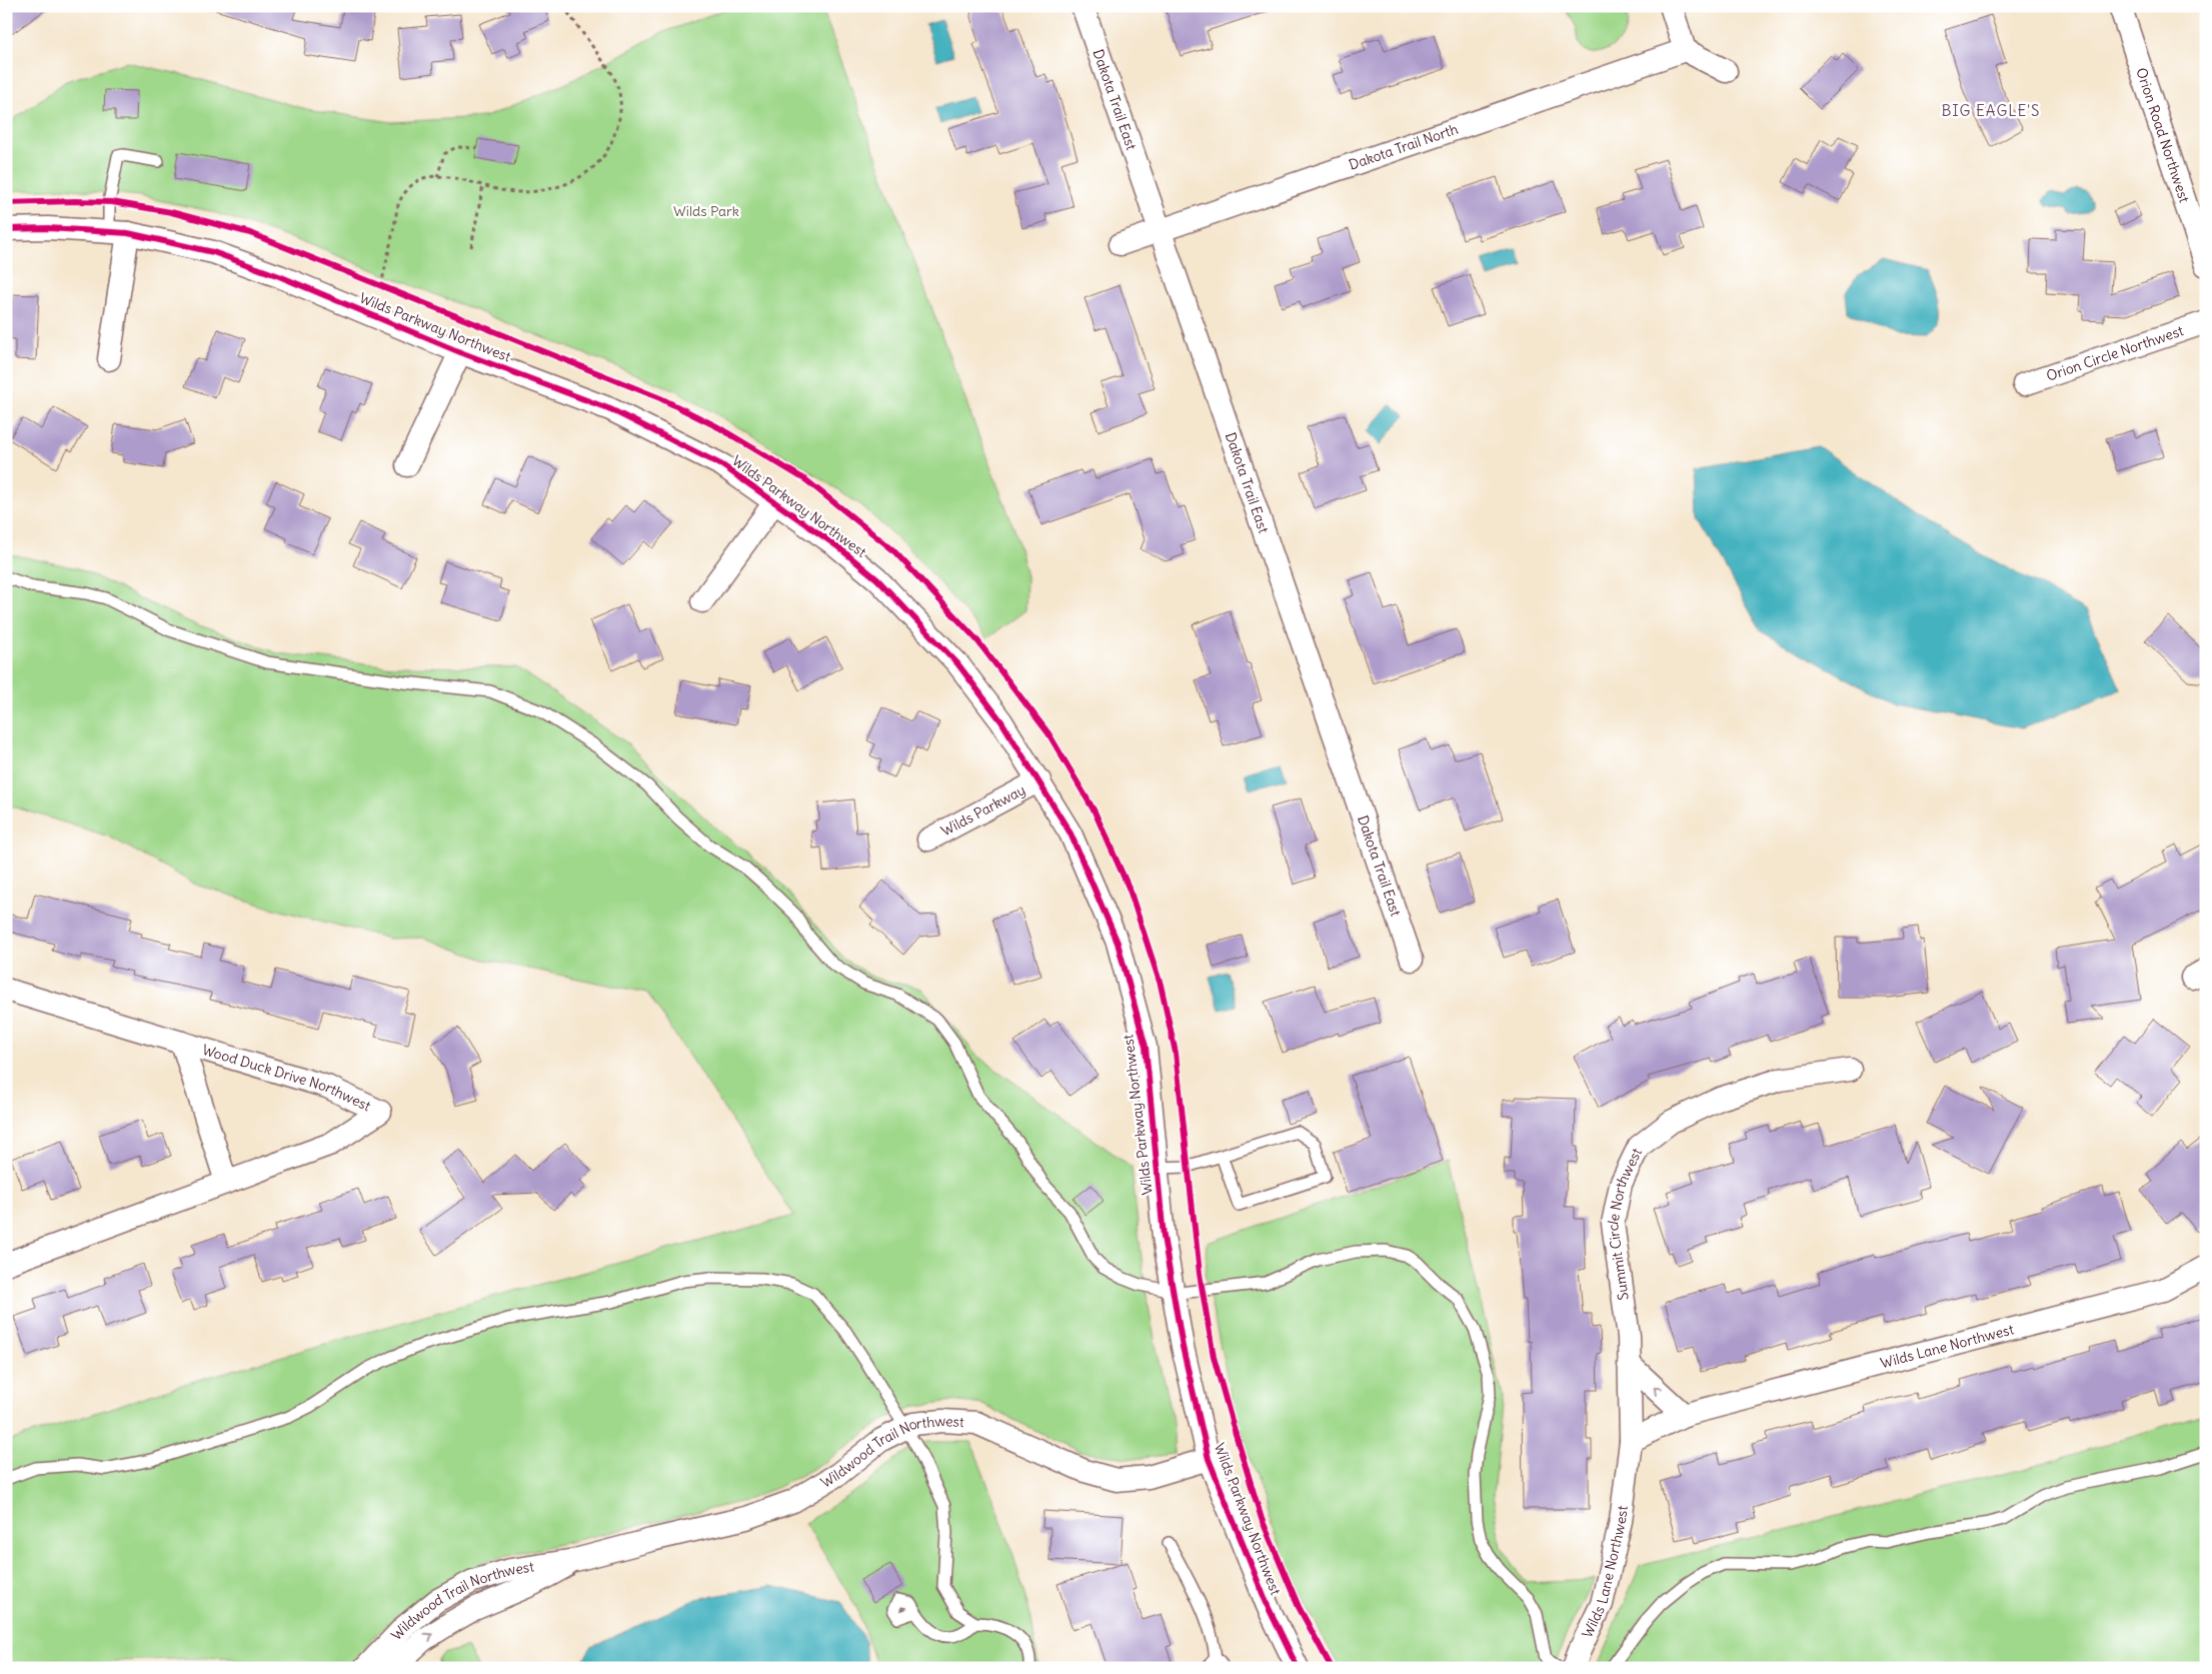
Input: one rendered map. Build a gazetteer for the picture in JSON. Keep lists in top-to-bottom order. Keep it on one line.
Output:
{"streets":{"street":["Dakota Trail East","Orion Road Northwest","Dakota Trail North","Wilds Parkway Northwest","Orion Circle Northwest","Wilds Parkway","Wood Duck Drive Northwest","Summit Circle Northwest","Wilds Lane Northwest","Wildwood Trail Northwest"]},"crossings":[["Dakota Trail East","Dakota Trail North"],["Wilds Parkway Northwest","Wilds Parkway"],["Wilds Parkway Northwest","Wildwood Trail Northwest"],["Summit Circle Northwest","Wilds Lane Northwest"]],"districts":["BIG EAGLE'S"],"parks":["Wilds Park"]}
